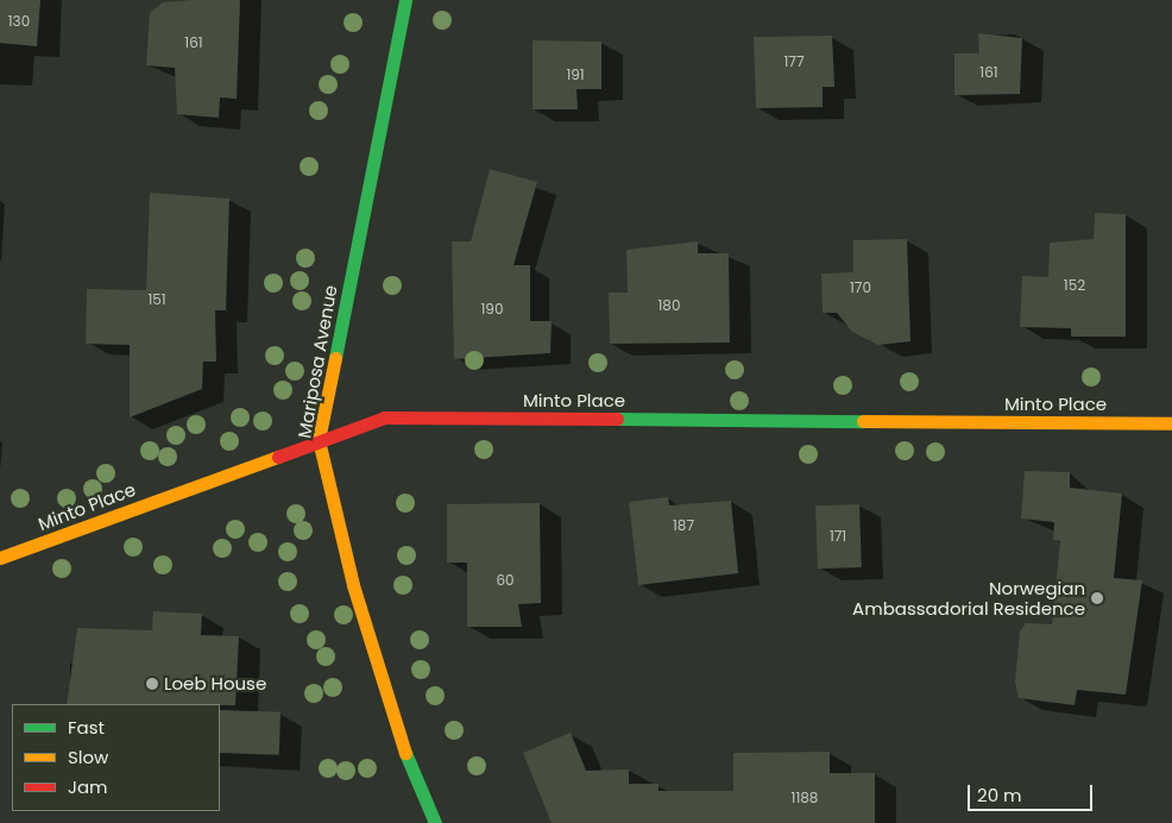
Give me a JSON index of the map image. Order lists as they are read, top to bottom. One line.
{"streets":{"street":["Mariposa Avenue","Minto Place"]},"crossings":[["Mariposa Avenue","Minto Place"]],"places":["Norwegian Ambassadorial Residence","Loeb House"],"house_numbers":["130","161","177","161","191","152","170","151","180","190","187","171","60","1188"],"legend":["Fast","Slow","Jam"],"scale_bar":"20 m"}
